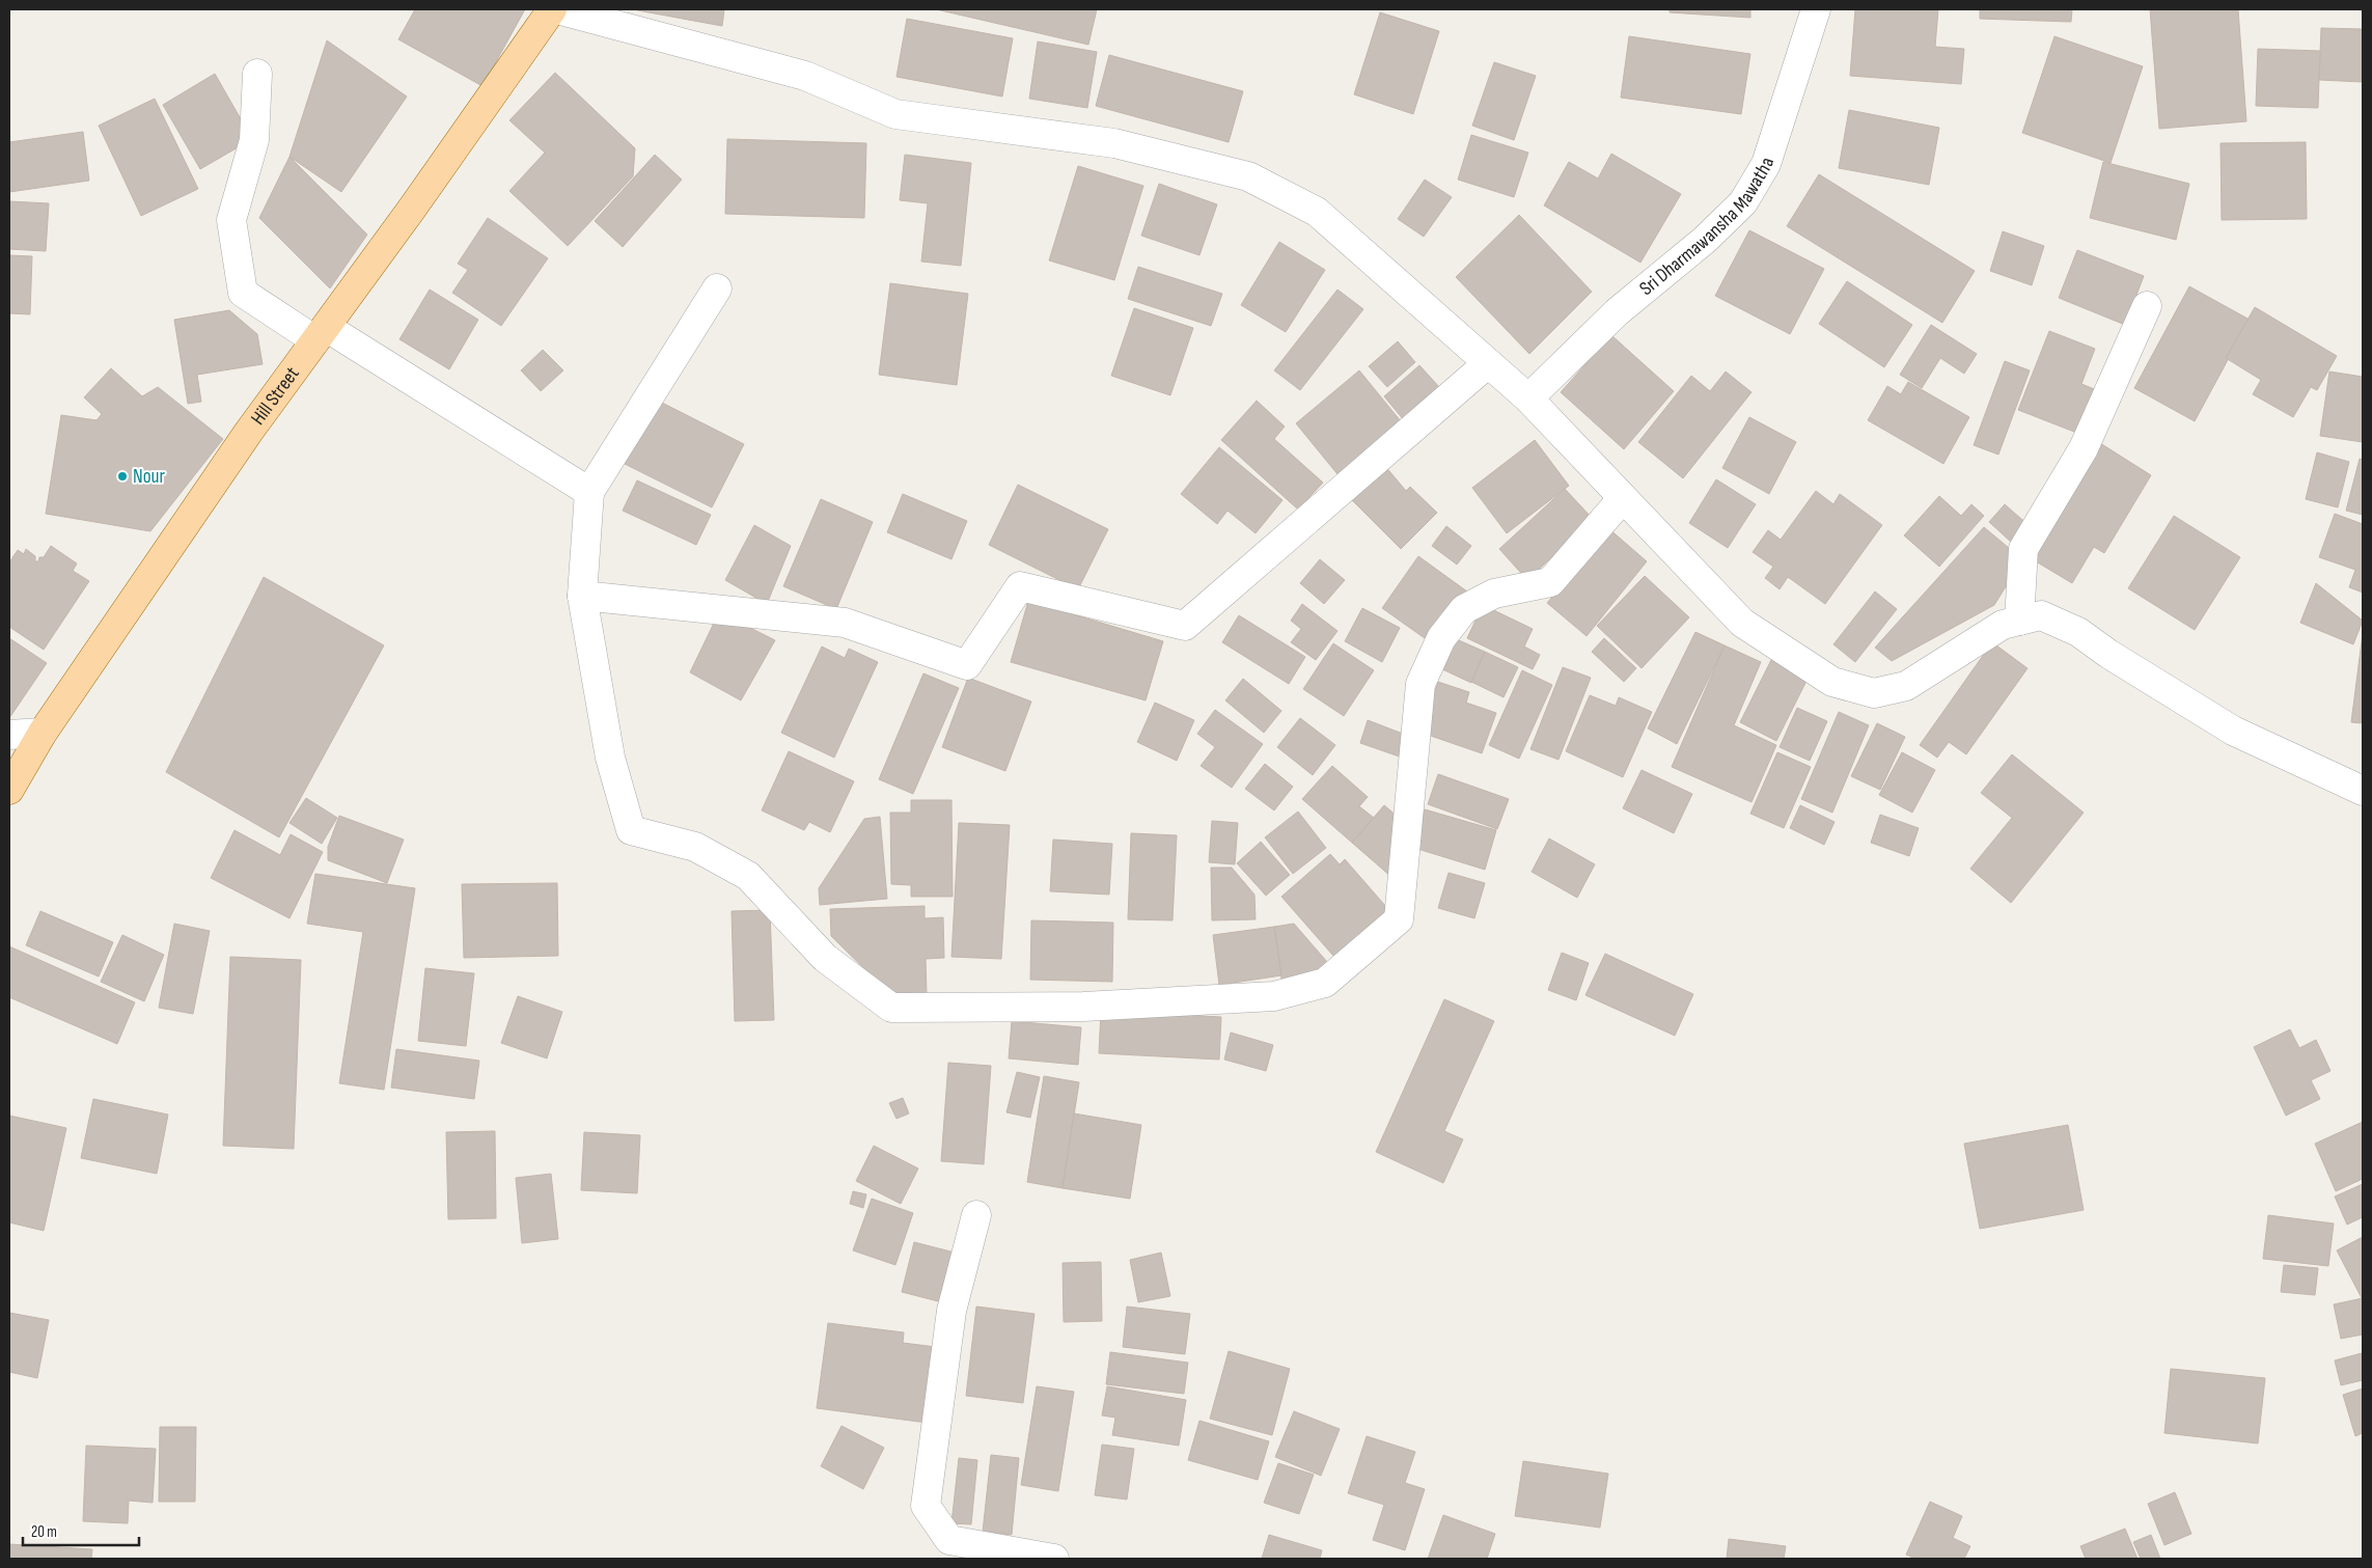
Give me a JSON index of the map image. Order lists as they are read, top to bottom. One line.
{"streets":{"main road":["Hill Street"],"street":["Sri Dharmawansha Mawatha"]},"places":["Nour"],"scale_bar":"20 m"}
